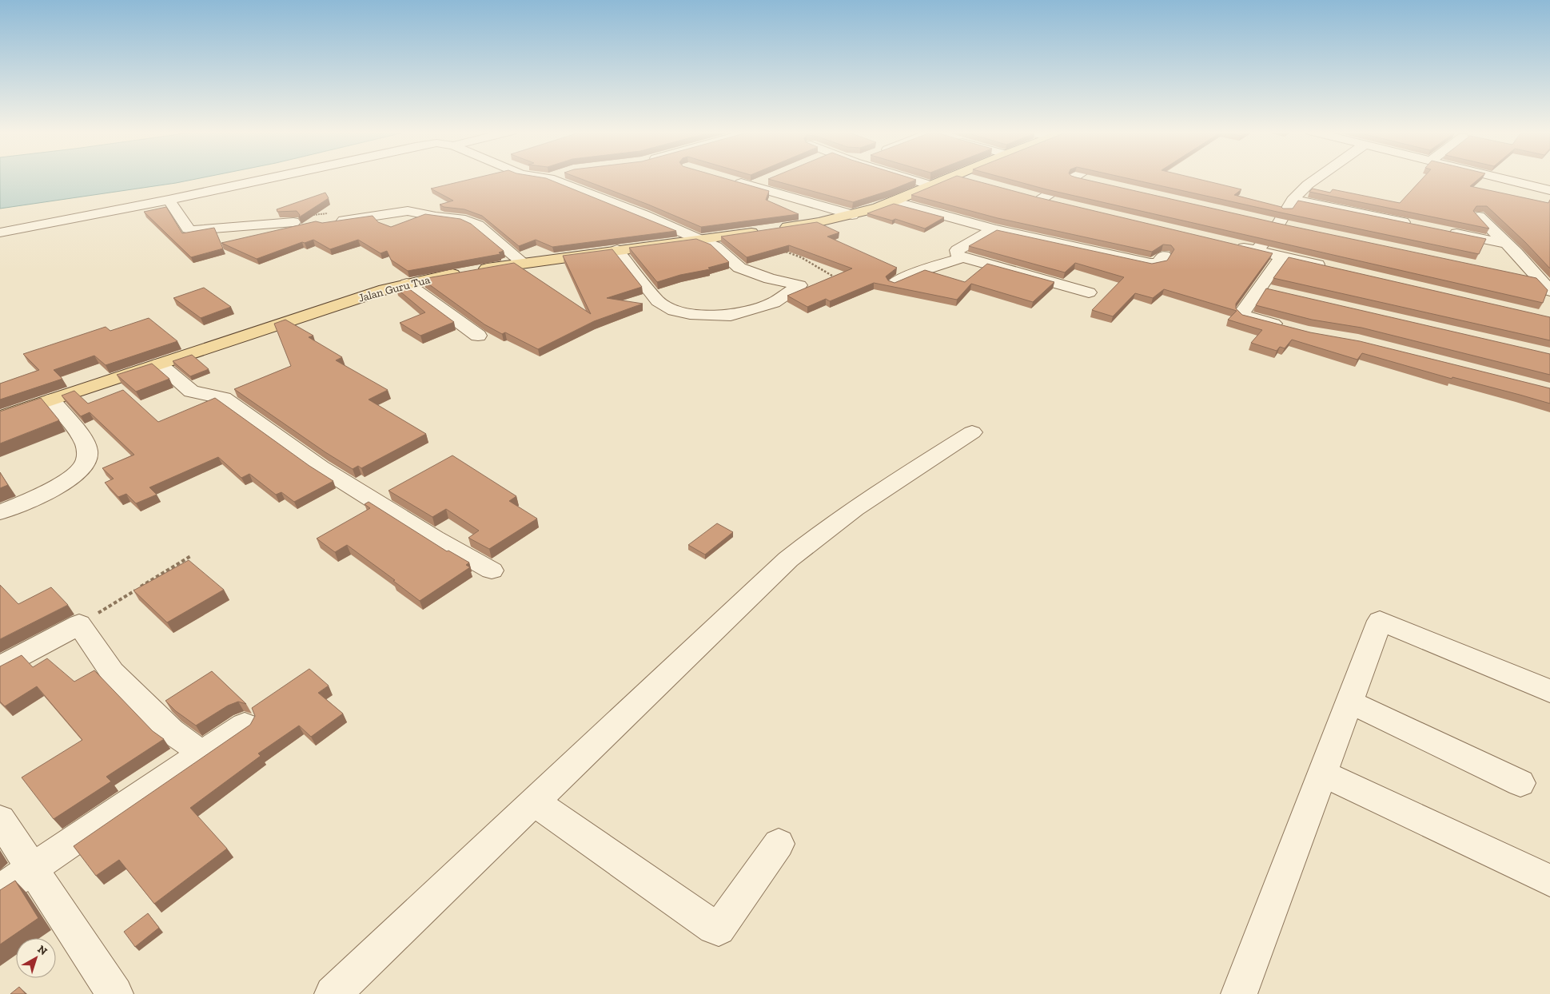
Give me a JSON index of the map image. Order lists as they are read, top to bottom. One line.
{"streets":{"main road":["Jalan Guru Tua"]},"north":"top right"}
